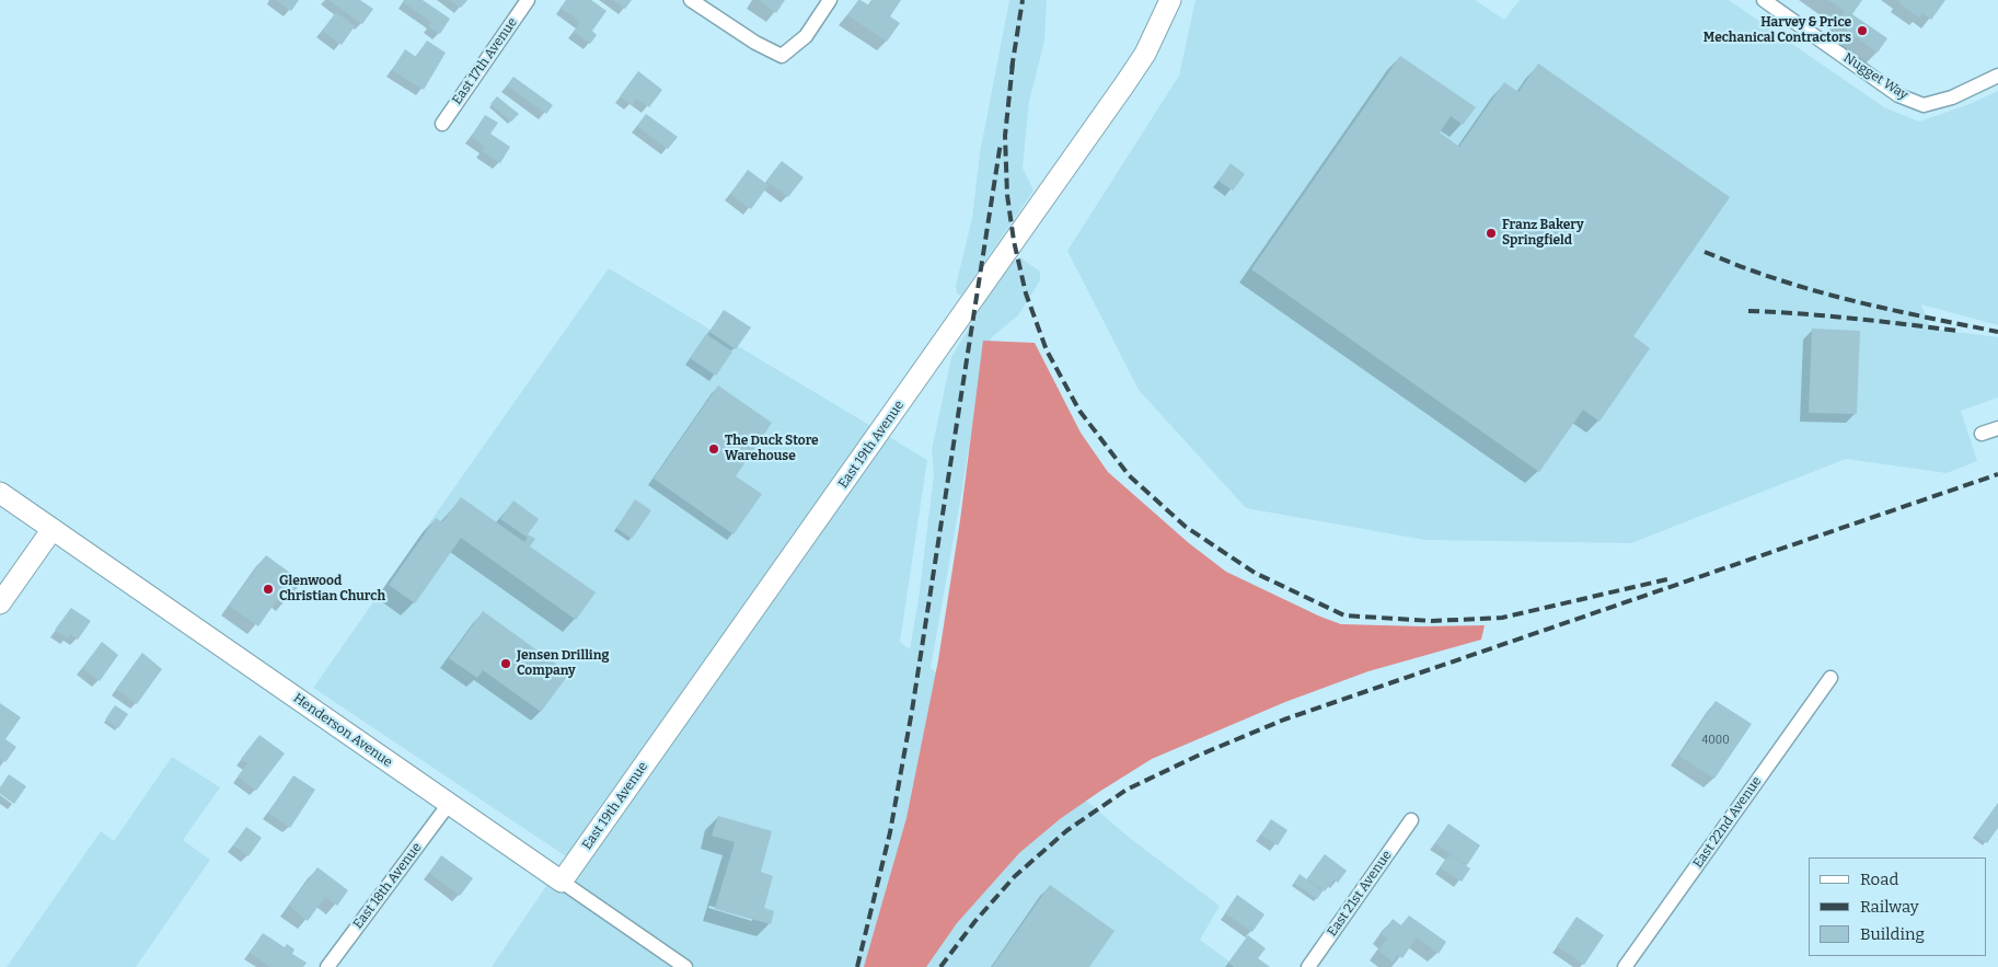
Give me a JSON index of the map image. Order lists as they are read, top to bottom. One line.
{"streets":{"street":["East 17th Avenue","Nugget Way","East 19th Avenue","Henderson Avenue","East 22nd Avenue","East 18th Avenue","East 21st Avenue"]},"crossings":[["East 19th Avenue","Henderson Avenue"],["Henderson Avenue","East 18th Avenue"]],"places":["Harvey & Price Mechanical Contractors","Franz Bakery Springfield","The Duck Store Warehouse","Glenwood Christian Church","Jensen Drilling Company"],"house_numbers":["4000"],"legend":["Road","Railway","Building"]}
